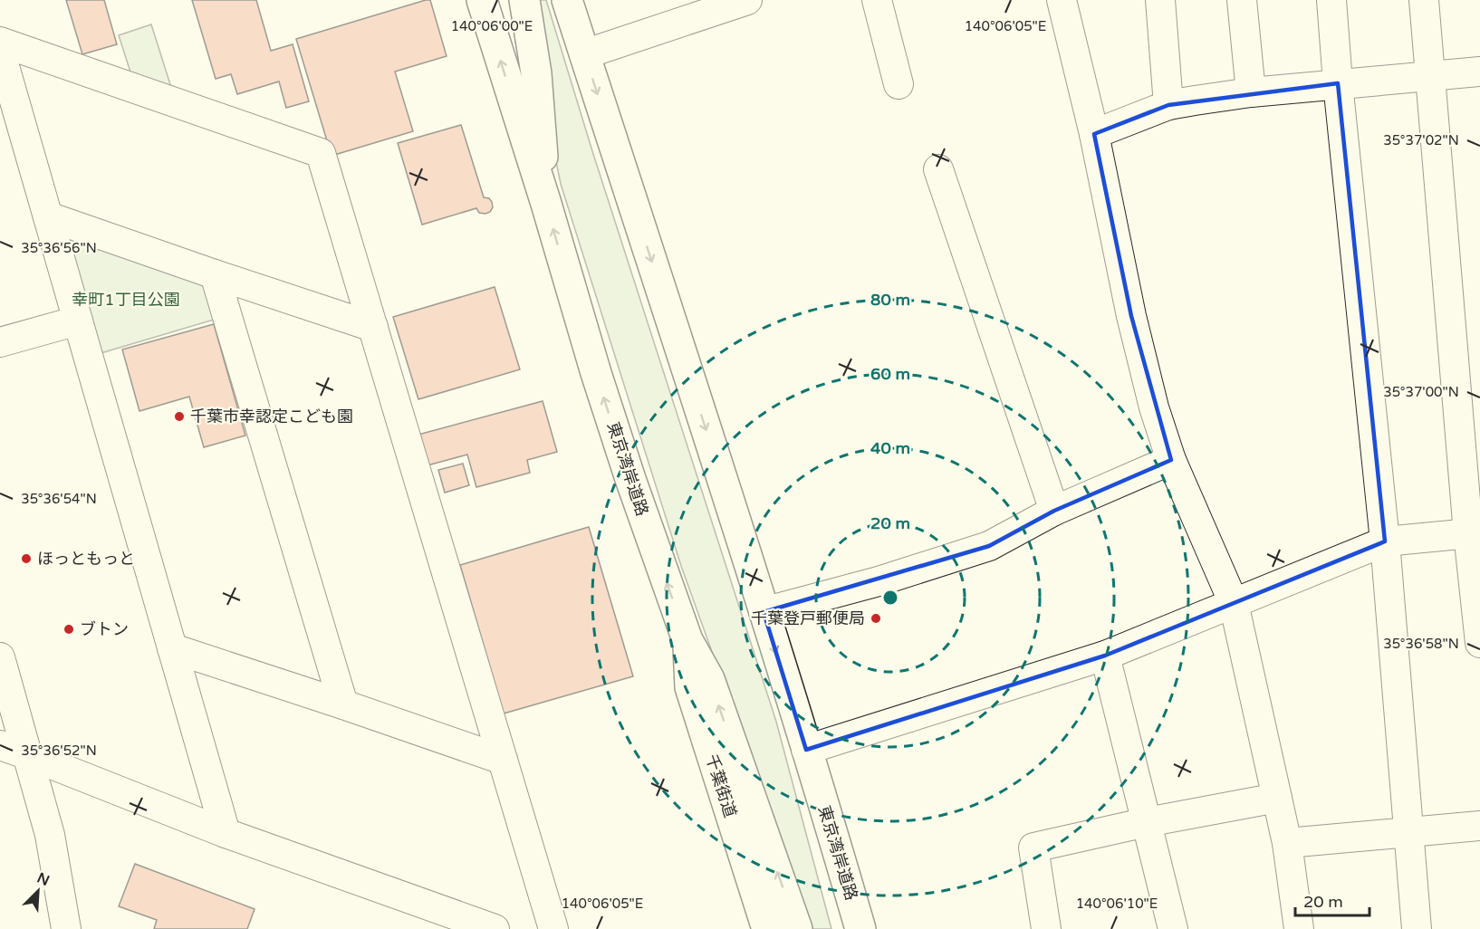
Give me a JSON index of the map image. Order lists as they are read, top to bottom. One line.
{"streets":{"highway":["東京湾岸道路","千葉街道"]},"crossings":[["東京湾岸道路","千葉街道"]],"parks":["幸町1丁目公園"],"places":["千葉市幸認定こども園","ほっともっと","千葉登戸郵便局","ブトン"],"scale_bar":"20 m","north":"top right","coordinates":["140°06'00\"E","140°06'05\"E","35°37'02\"N","35°36'56\"N","35°37'00\"N","35°36'54\"N","35°36'58\"N","35°36'52\"N","140°06'10\"E"],"rings":["80 m","60 m","40 m","20 m"]}
